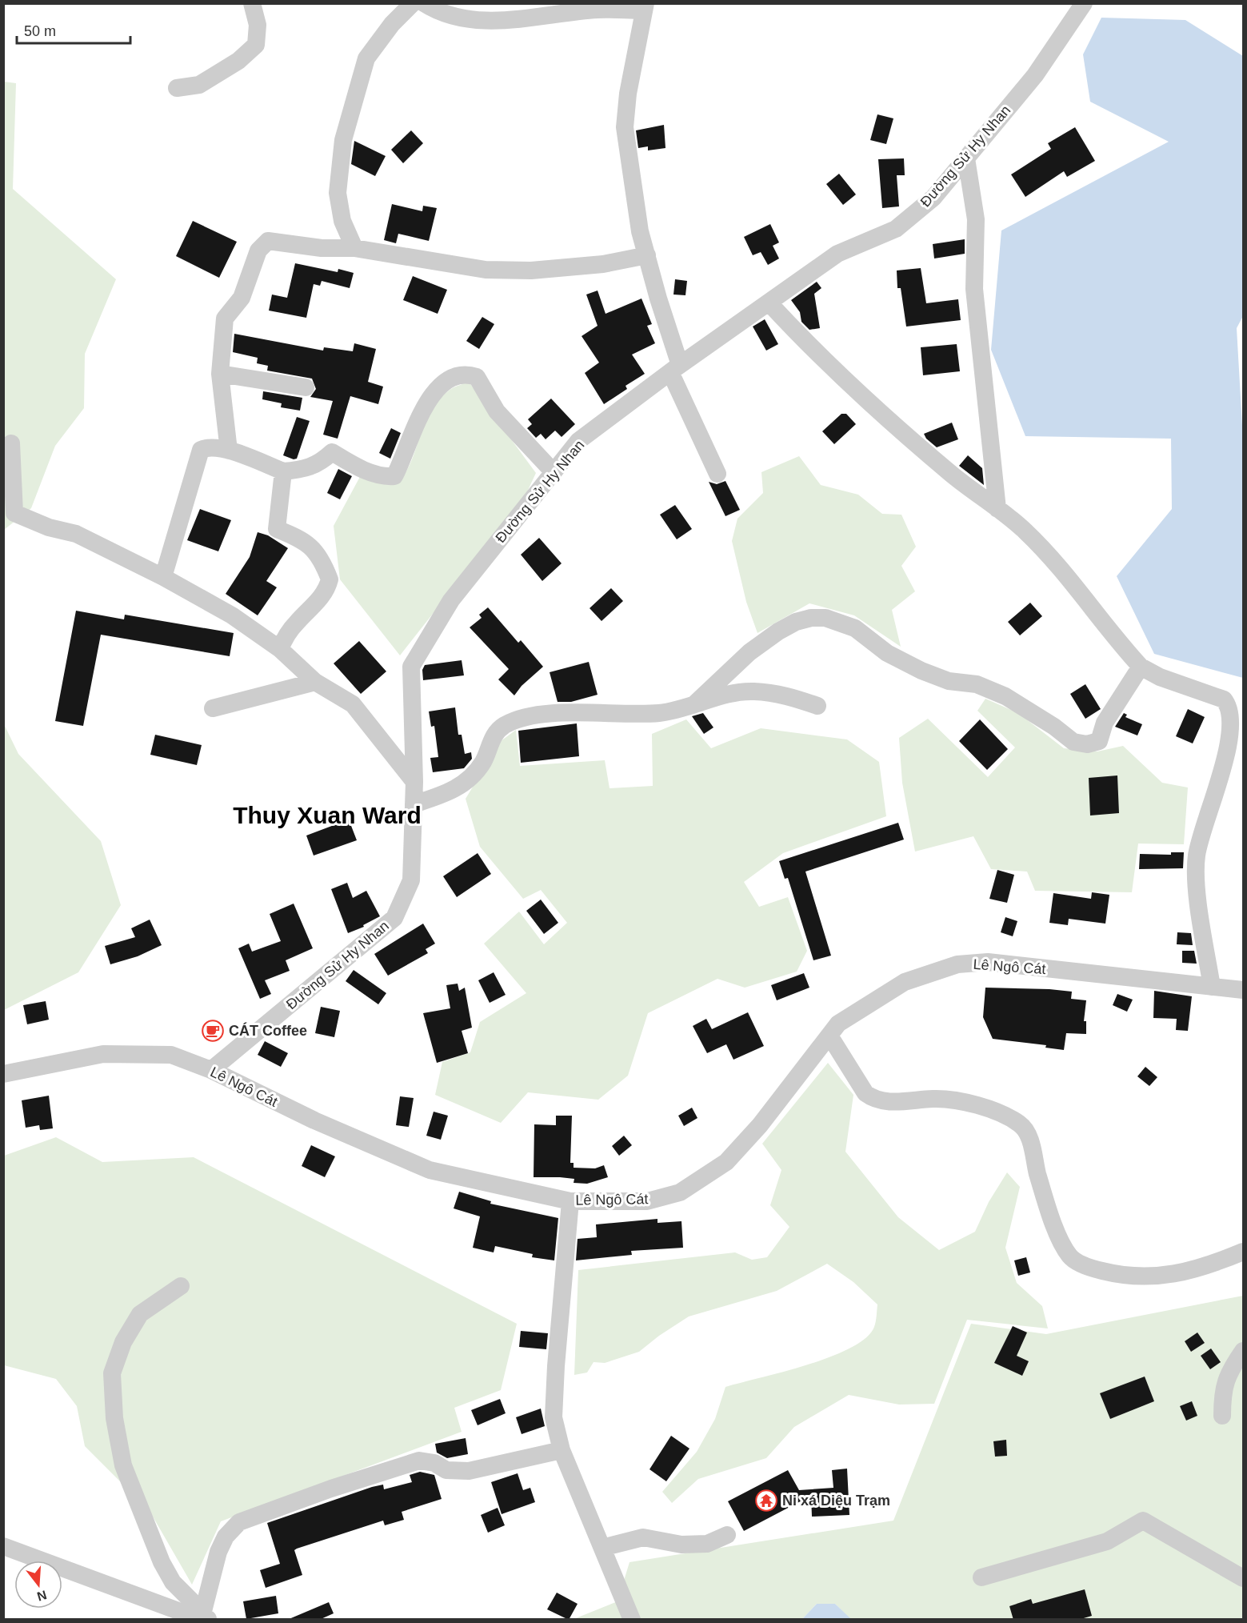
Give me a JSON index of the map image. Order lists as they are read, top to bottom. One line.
{"streets":{"street":["Đường Sử Hy Nhan","Lê Ngô Cát"]},"crossings":[["Đường Sử Hy Nhan","Lê Ngô Cát"]],"districts":["Thuy Xuan Ward"],"places":{"cafe":["CÁT Coffee"],"temple":["Ni xá Diệu Trạm"]},"scale_bar":"50 m","north":"bottom"}
